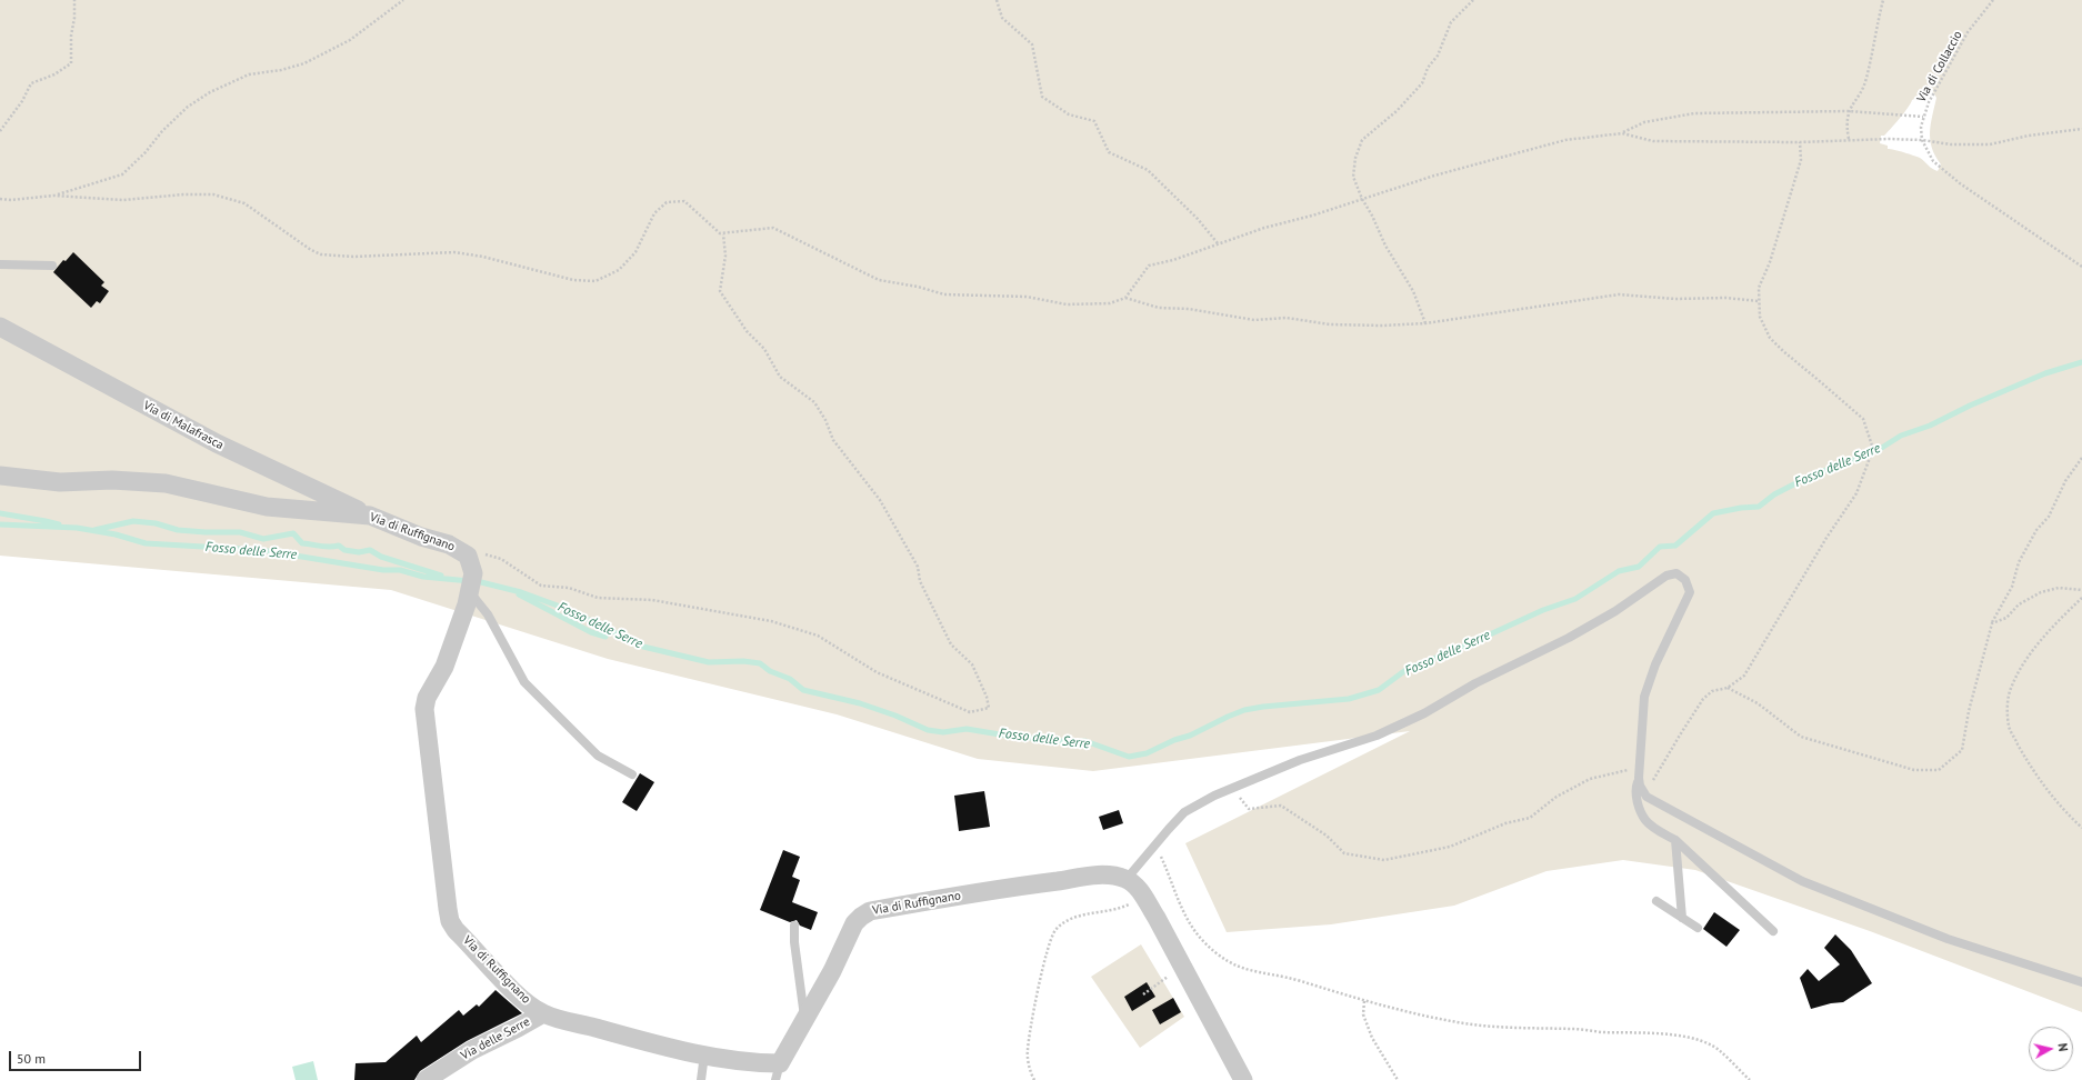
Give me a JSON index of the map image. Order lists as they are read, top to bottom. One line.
{"streets":{"street":["Via di Malafrasca","Via di Ruffignano","Via delle Serre"],"path":["Via di Collaccio"]},"crossings":[["Via di Malafrasca","Via di Ruffignano"],["Via di Ruffignano","Via delle Serre"]],"water":["Fosso delle Serre"],"scale_bar":"50 m","north":"right"}
